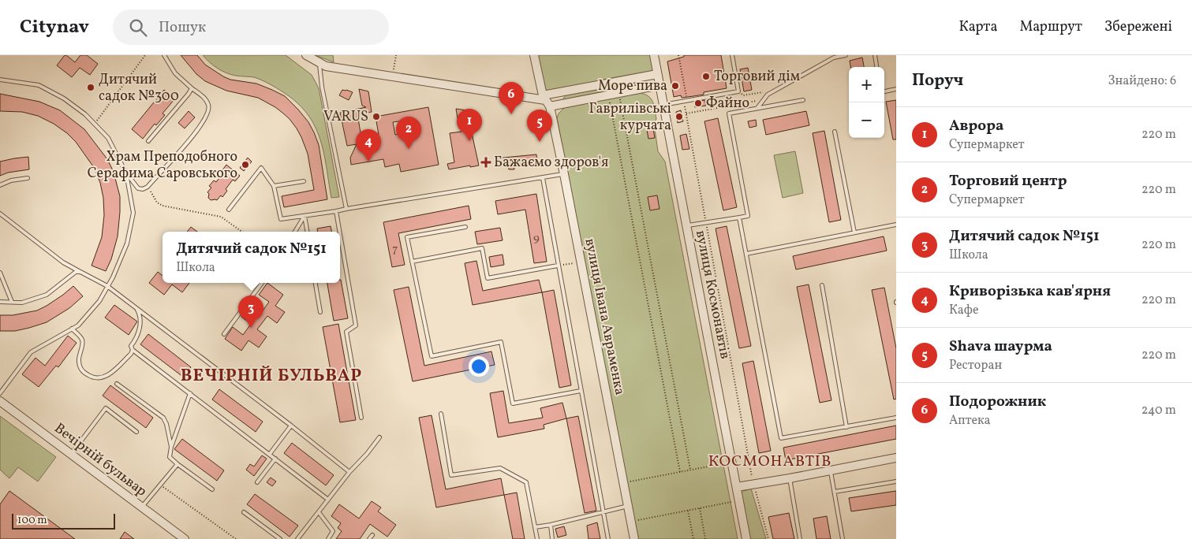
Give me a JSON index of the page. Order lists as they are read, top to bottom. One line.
{"streets":{"street":["вулиця Космонавтів","вулиця Івана Авраменка","Вечірній бульвар"]},"districts":["ВЕЧІРНІЙ БУЛЬВАР","КОСМОНАВТІВ"],"places":{"other":["Торговий дім","Море пива","Дитячий садок №300","Файно","VARUS","Гаврилівські курчата","Храм Преподобного Серафима Саровського"],"health":["Бажаємо здоров'я"]},"house_numbers":["9","7"],"scale_bar":"100 m","page":{"header":"Citynav","search":"Пошук","nav":["Карта","Маршрут","Збережені"],"heading":["Поруч","Знайдено: 6"],"map_buttons":["+","−"],"pins":["6","1","5","2","4","3"],"list":[{"mark":"1","name":"Аврора","note":"Супермаркет","value":"220 m"},{"mark":"2","name":"Торговий центр","note":"Супермаркет","value":"220 m"},{"mark":"3","name":"Дитячий садок №151","note":"Школа","value":"220 m"},{"mark":"4","name":"Криворізька кав'ярня","note":"Кафе","value":"220 m"},{"mark":"5","name":"Shava шаурма","note":"Ресторан","value":"220 m"},{"mark":"6","name":"Подорожник","note":"Аптека","value":"240 m"}],"popup":["Дитячий садок №151","Школа"],"scale":"100 m"}}
